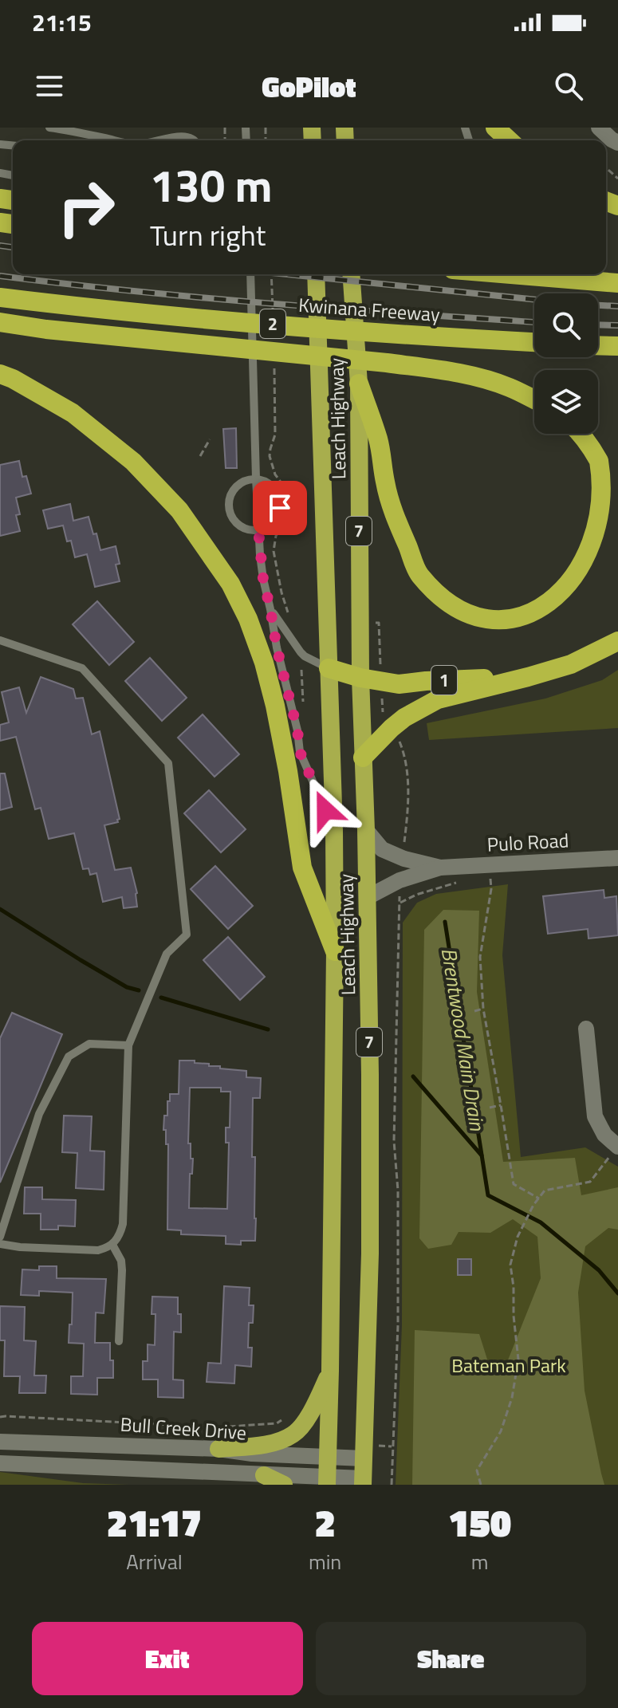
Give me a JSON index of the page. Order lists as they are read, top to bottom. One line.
{"streets":{"highway":["Kwinana Freeway","2","Leach Highway","7","1"],"main road":["Pulo Road","Bull Creek Drive"]},"crossings":[["Leach Highway","1"],["Leach Highway","Pulo Road"],["Leach Highway","Bull Creek Drive"]],"water":["Brentwood Main Drain"],"parks":["Bateman Park"],"page":{"status":"21:15","header":"GoPilot","turn":["130 m","Turn right"],"eta":["21:17","Arrival","2","min","150","m"],"buttons":["Exit","Share"]}}
